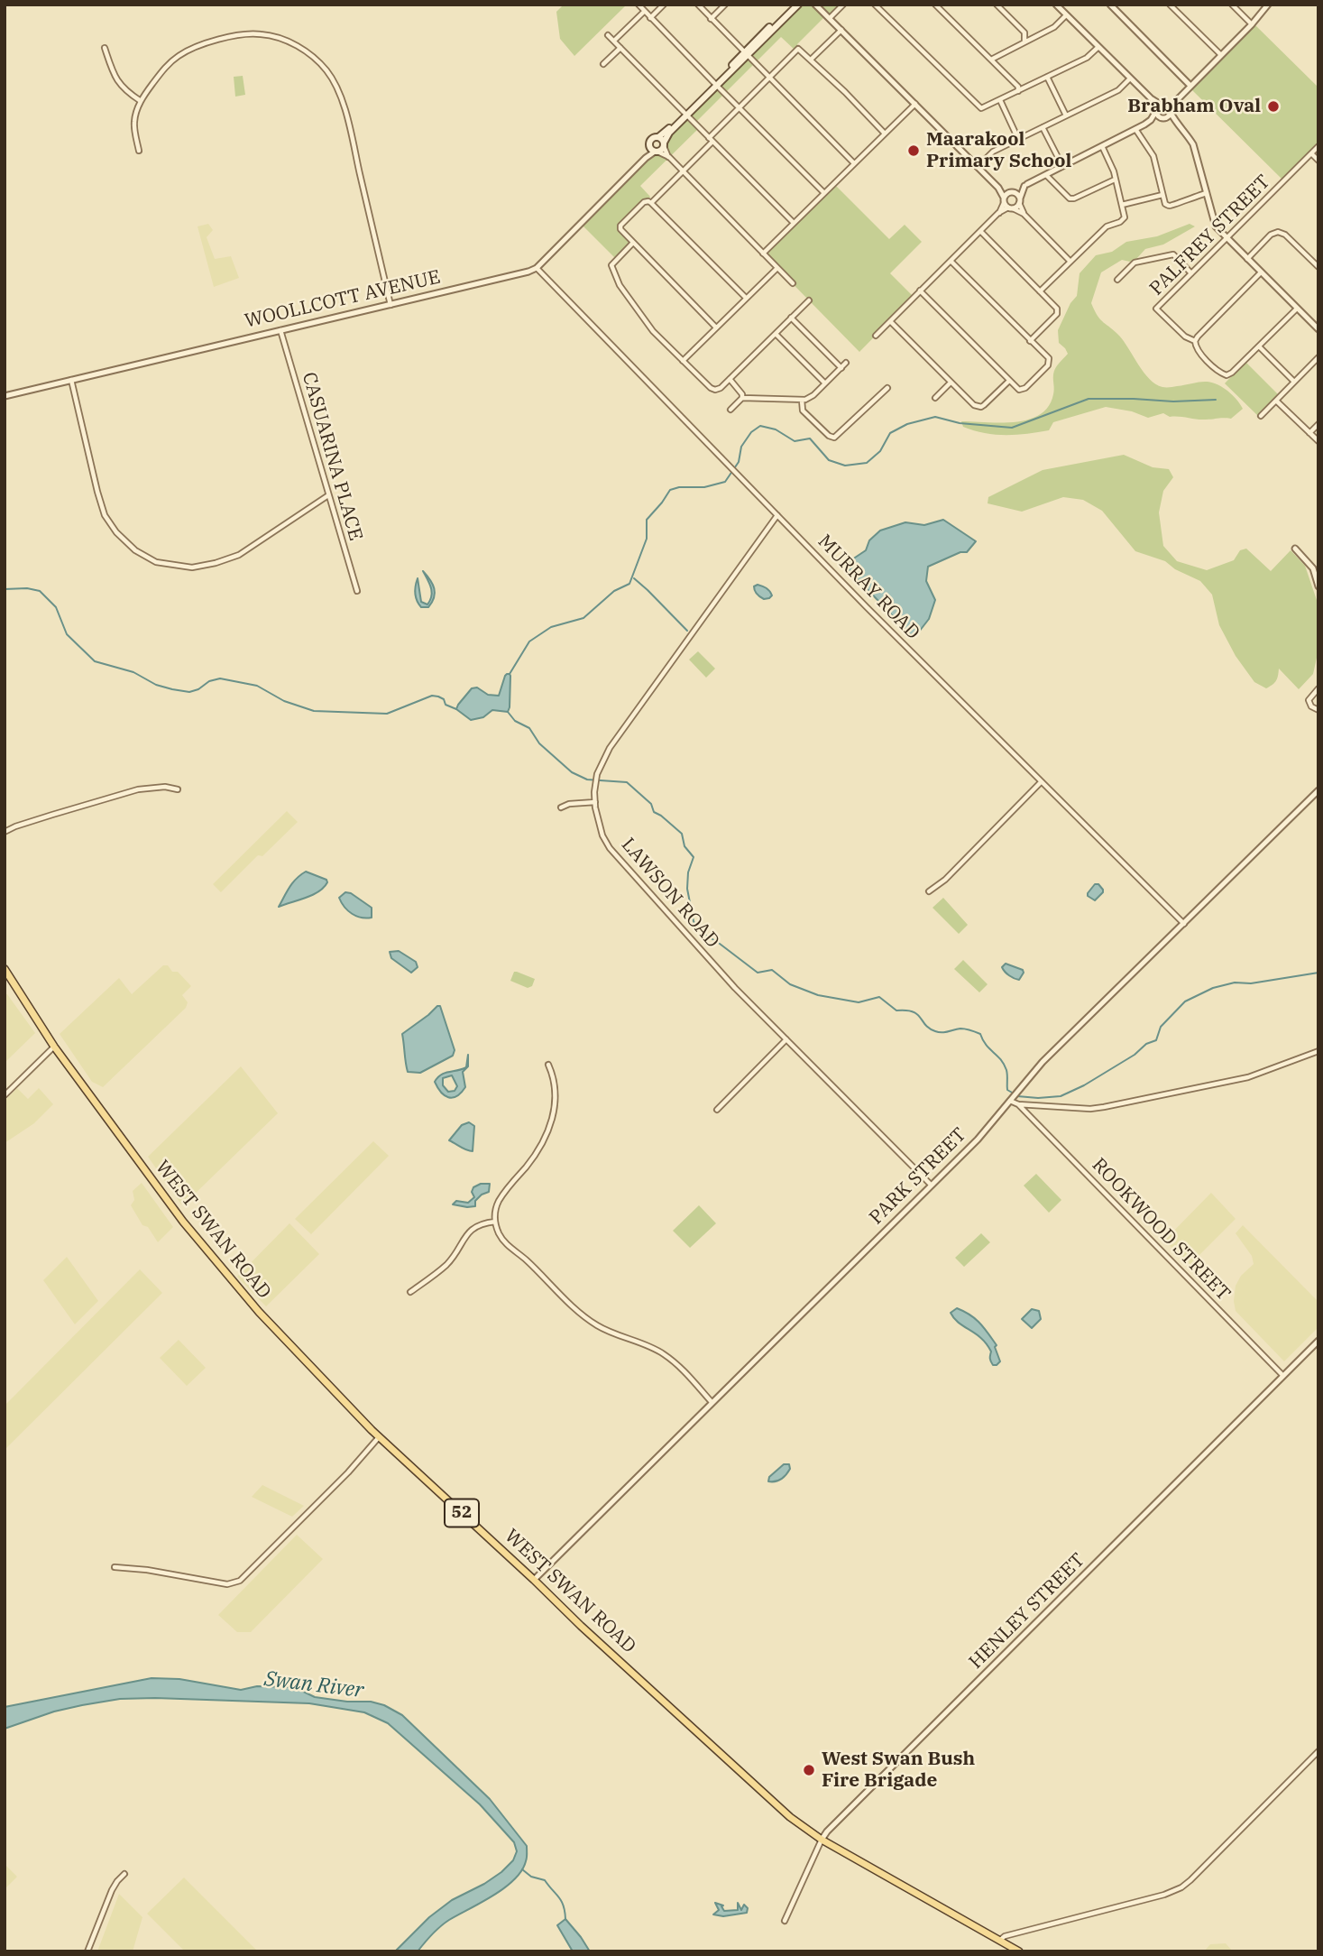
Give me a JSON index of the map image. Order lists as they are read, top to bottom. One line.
{"streets":{"main road":["WEST SWAN ROAD","52"],"street":["PALFREY STREET","WOOLLCOTT AVENUE","CASUARINA PLACE","MURRAY ROAD","LAWSON ROAD","PARK STREET","ROOKWOOD STREET","HENLEY STREET"]},"crossings":[["WOOLLCOTT AVENUE","CASUARINA PLACE"],["WOOLLCOTT AVENUE","MURRAY ROAD"],["MURRAY ROAD","LAWSON ROAD"],["MURRAY ROAD","PARK STREET"],["LAWSON ROAD","PARK STREET"],["PARK STREET","WEST SWAN ROAD"],["WEST SWAN ROAD","HENLEY STREET"],["ROOKWOOD STREET","HENLEY STREET"]],"water":["Swan River"],"places":["Brabham Oval","Maarakool Primary School","West Swan Bush Fire Brigade"]}
